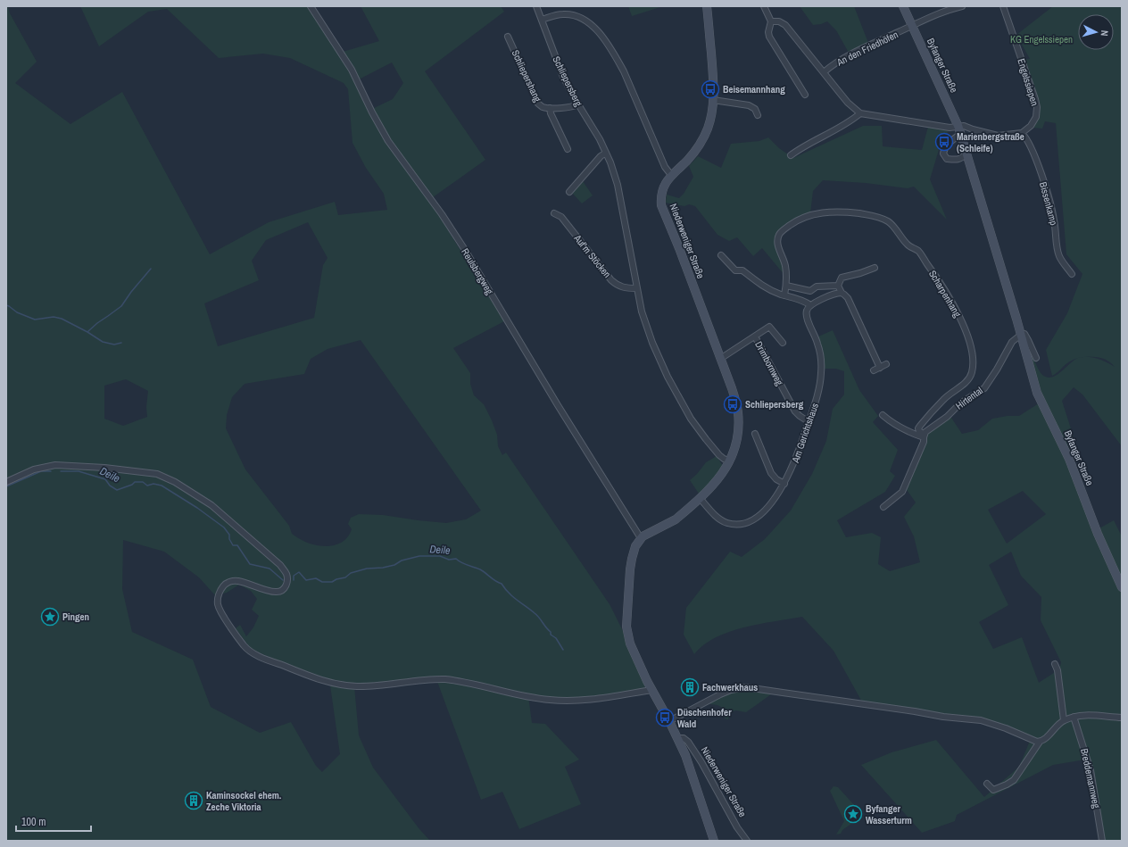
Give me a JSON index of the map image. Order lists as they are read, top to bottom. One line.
{"streets":{"street":["An den Friedhöfen","Byfanger Straße","Schliepershang","Schliepersberg","Engelssiepen","Bissenkamp","Niederweniger Straße","Auf'm Stöcken","Reulsbergweg","Scharpenhang","Drimbornweg","Hirtental","Am Gerichtshaus","Breddemannweg"]},"crossings":[["An den Friedhöfen","Byfanger Straße"],["Byfanger Straße","Hirtental"],["Schliepershang","Schliepersberg"],["Schliepersberg","Niederweniger Straße"],["Schliepersberg","Auf'm Stöcken"],["Engelssiepen","Bissenkamp"],["Niederweniger Straße","Reulsbergweg"],["Niederweniger Straße","Am Gerichtshaus"],["Scharpenhang","Hirtental"],["Drimbornweg","Am Gerichtshaus"]],"water":["Deile"],"parks":["KG Engelssiepen"],"places":{"bus stop":["Beisemannhang","Marienbergstraße (Schleife)","Schliepersberg","Düschenhofer Wald"],"place":["Pingen","Byfanger Wasserturm"],"building":["Fachwerkhaus","Kaminsockel ehem. Zeche Viktoria"]},"scale_bar":"100 m","north":"right"}
